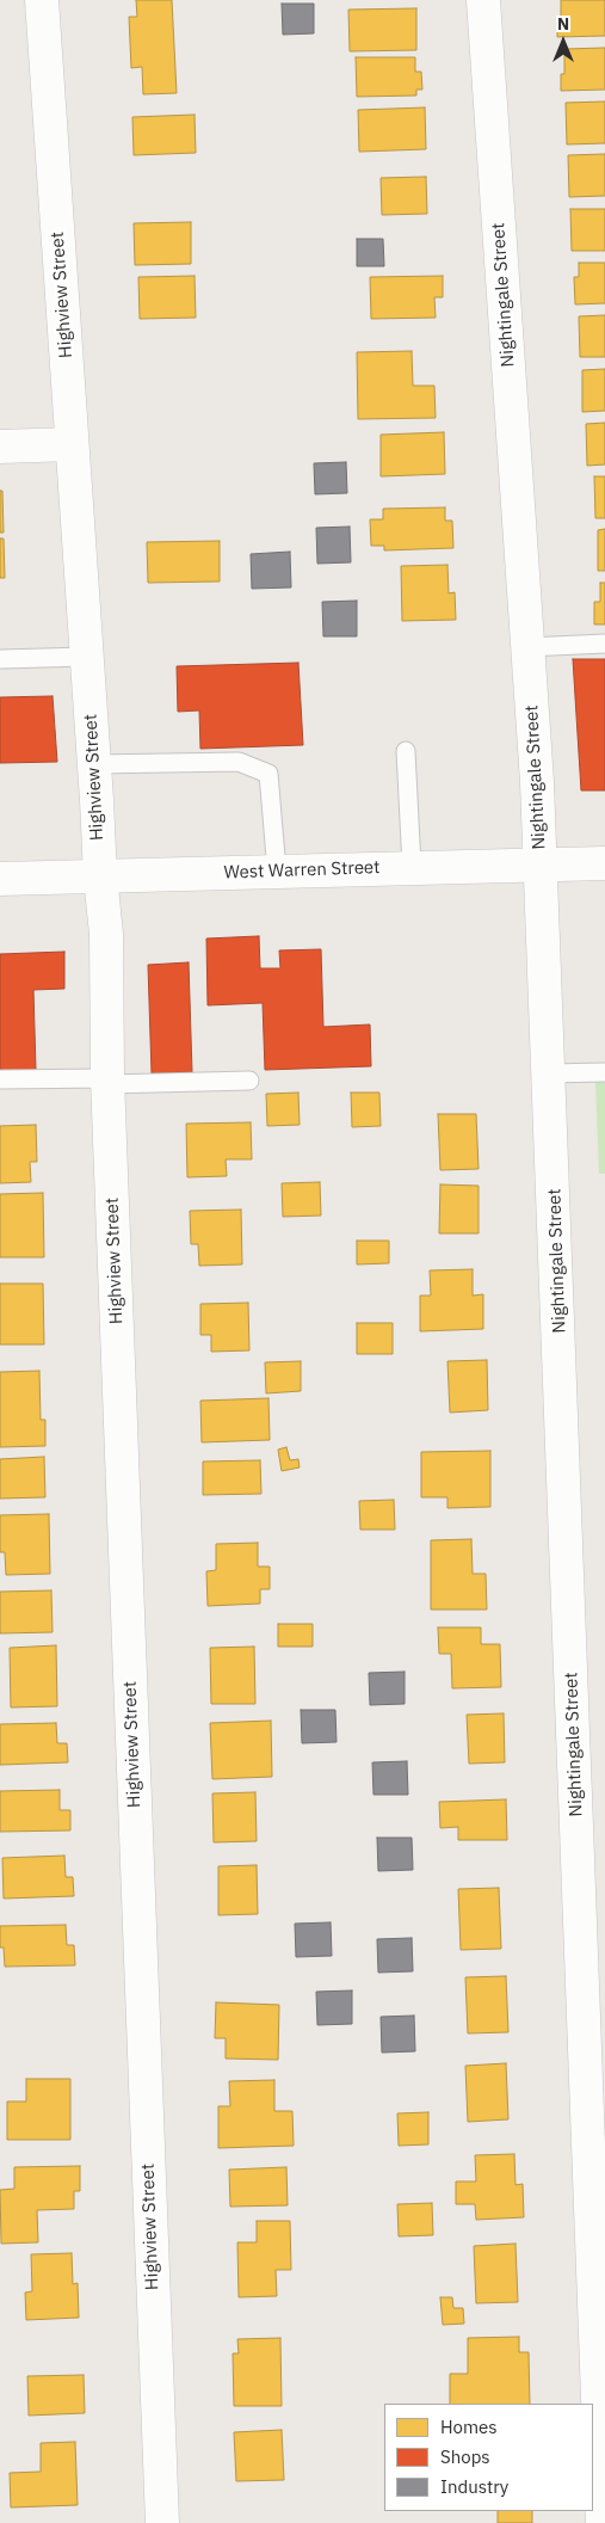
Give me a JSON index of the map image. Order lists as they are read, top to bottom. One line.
{"streets":{"street":["Highview Street","Nightingale Street","West Warren Street"]},"crossings":[["Highview Street","West Warren Street"],["Nightingale Street","West Warren Street"]],"legend":["Homes","Shops","Industry"],"north":"top"}
